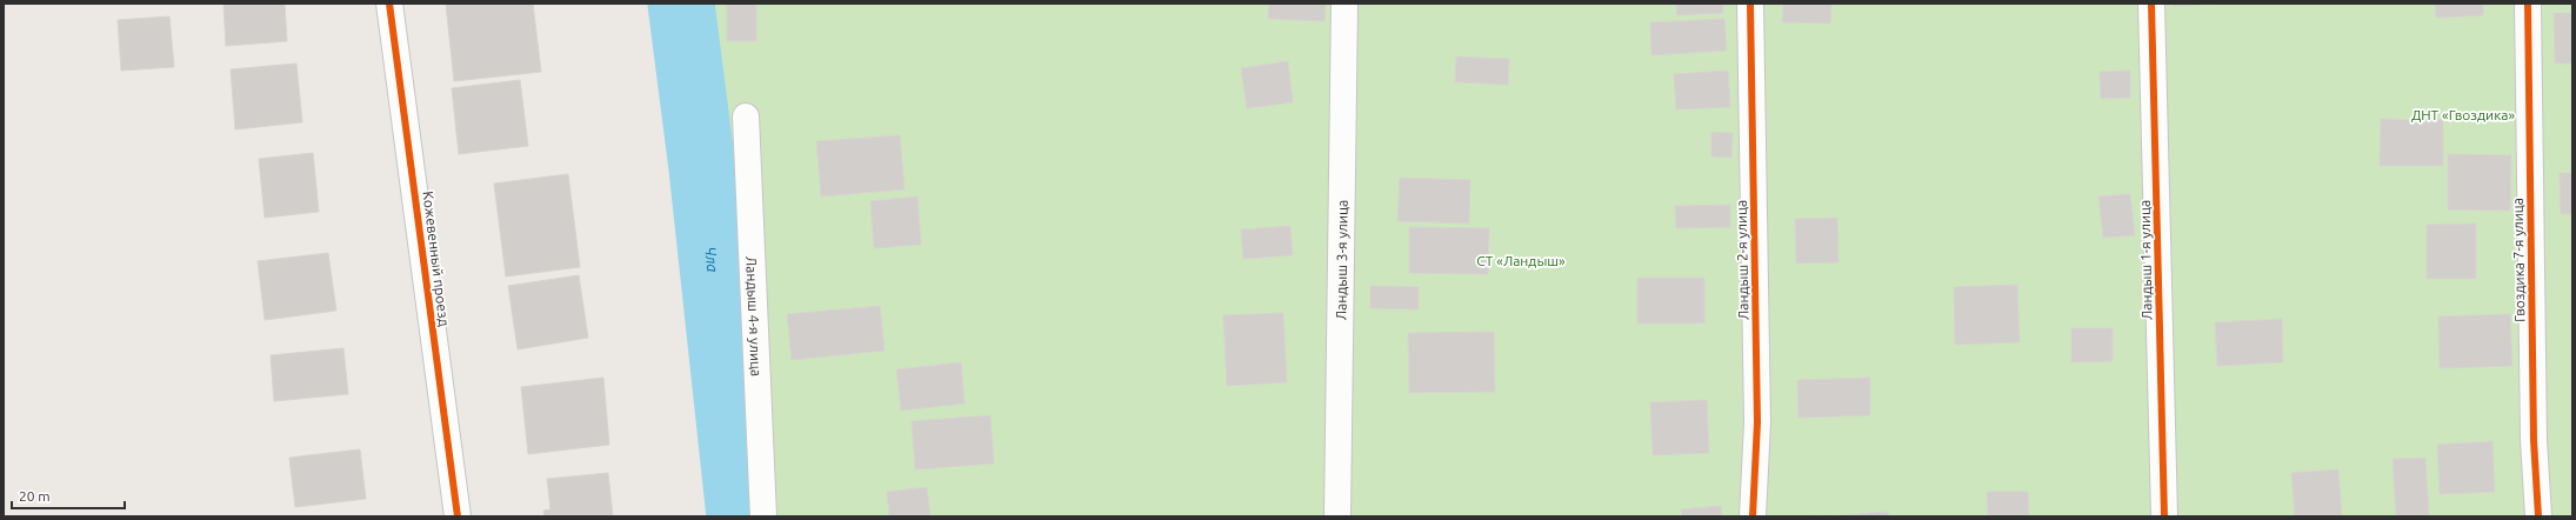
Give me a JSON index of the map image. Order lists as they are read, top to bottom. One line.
{"streets":{"street":["Кожевенный проезд","Ландыш 3-я улица","Ландыш 2-я улица","Ландыш 1-я улица","Гвоздика 7-я улица","Ландыш 4-я улица"]},"water":["Чла"],"parks":["ДНТ «Гвоздика»","СТ «Ландыш»"],"scale_bar":"20 m"}
